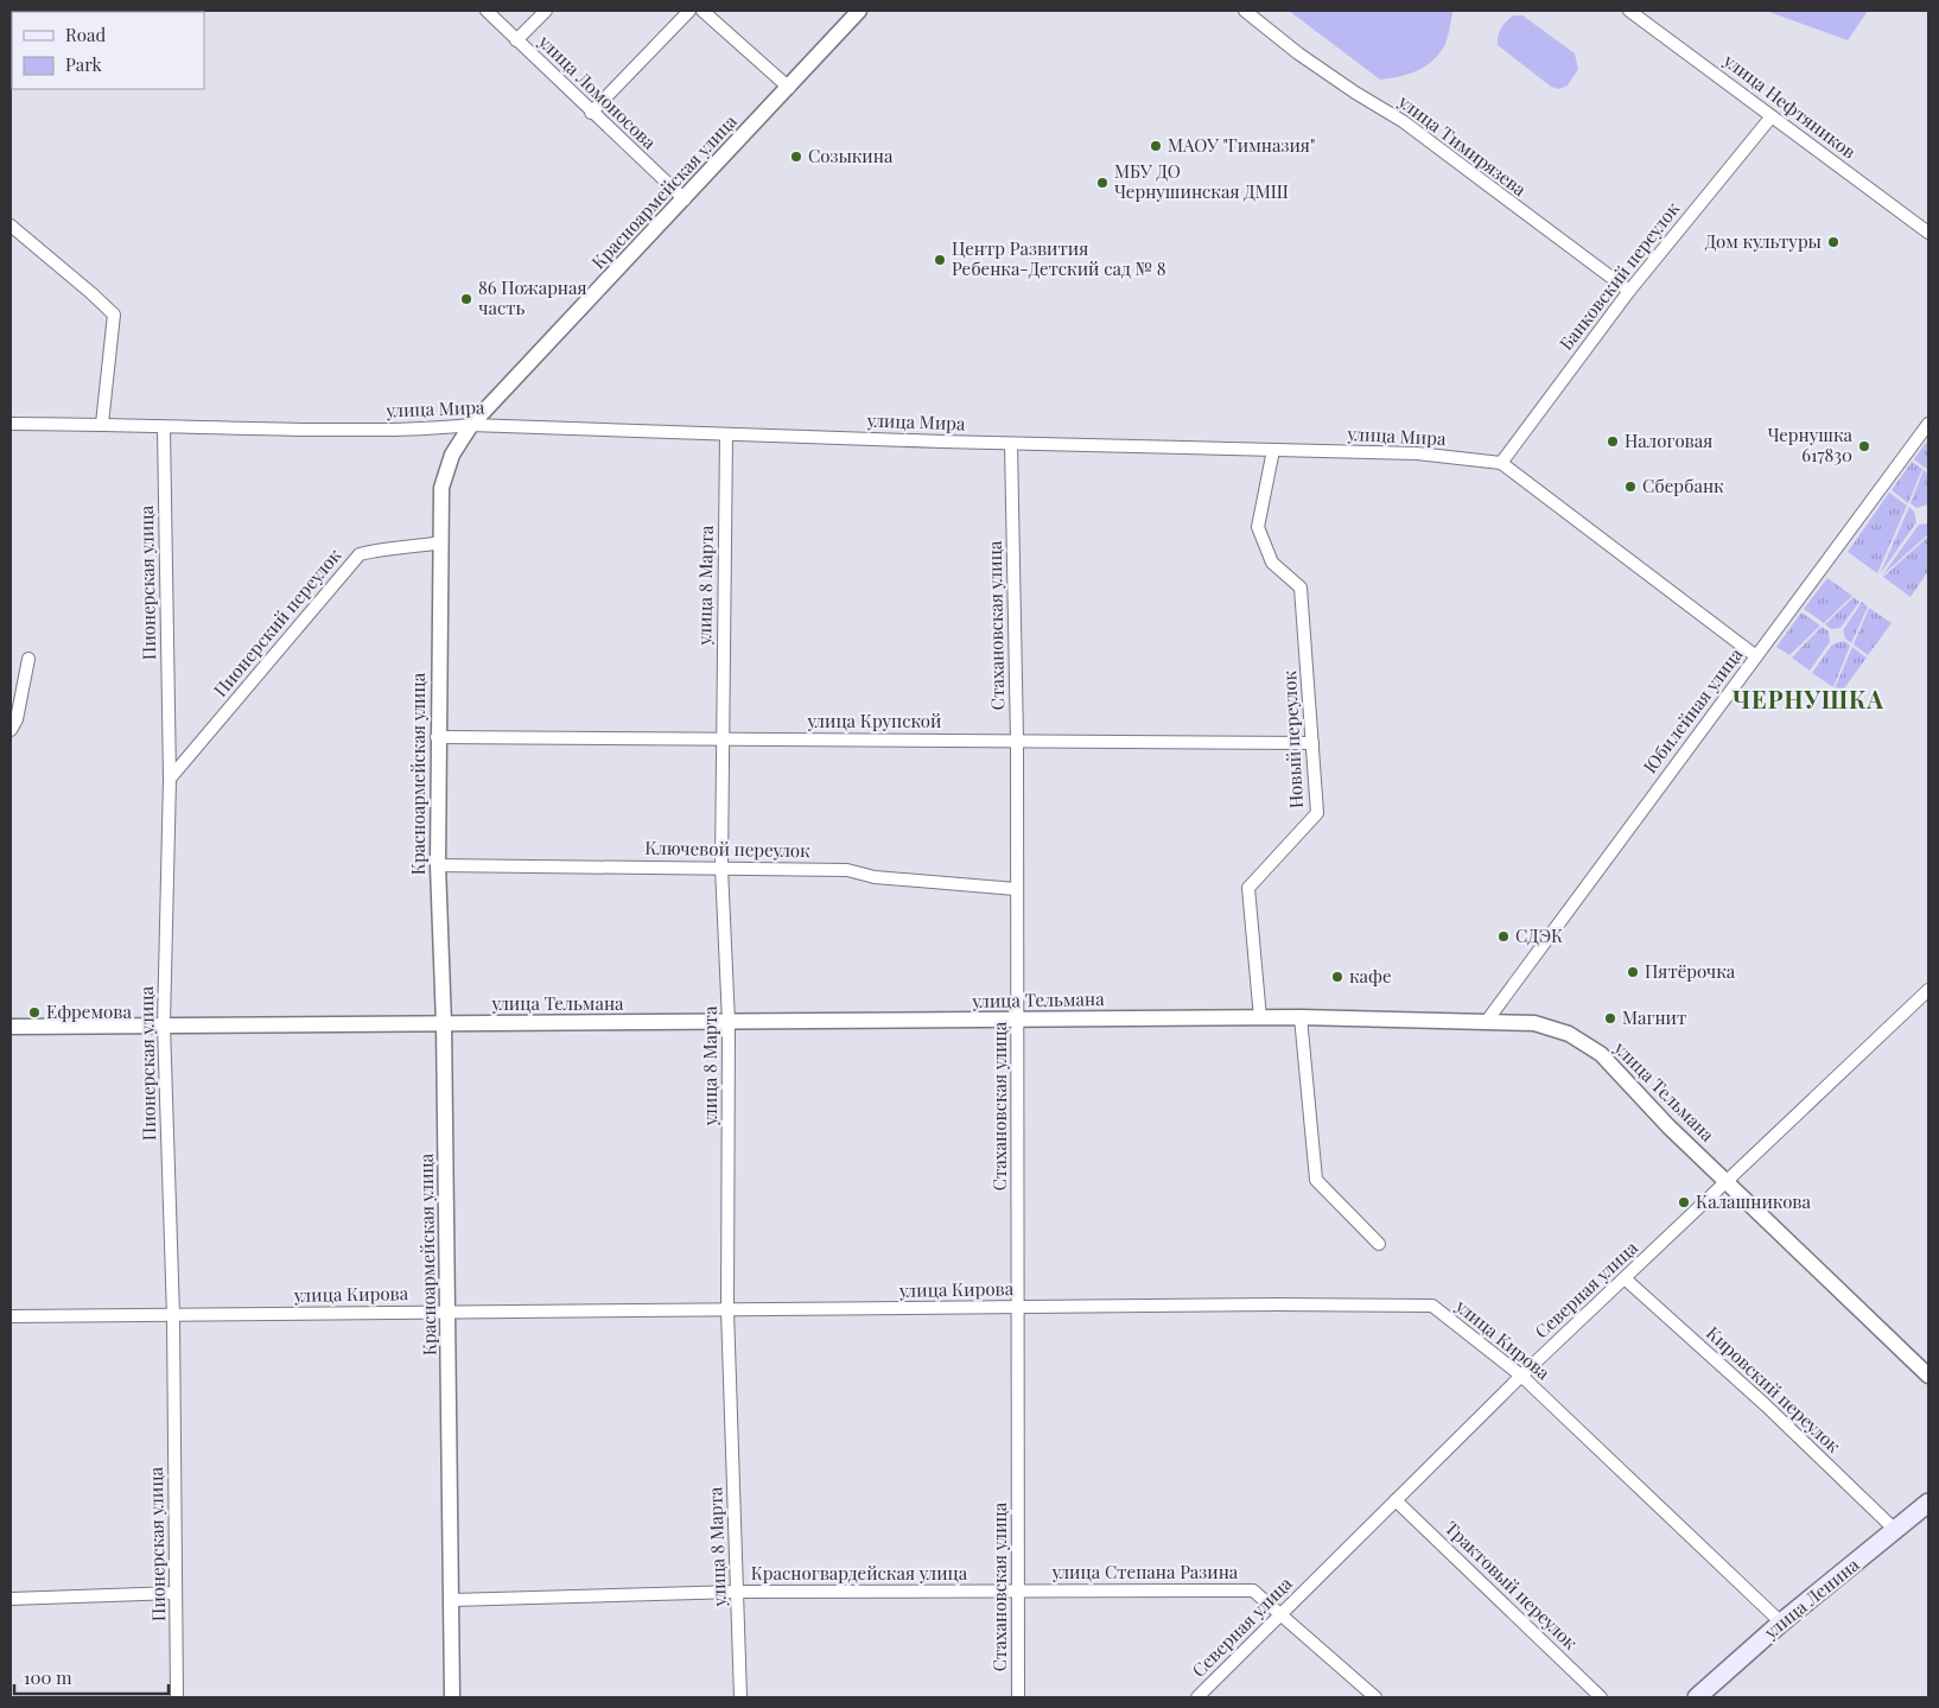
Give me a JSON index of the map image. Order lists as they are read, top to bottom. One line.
{"streets":{"main road":["улица Ленина"],"street":["улица Ломоносова","улица Нефтяников","улица Тимирязева","Красноармейская улица","Банковский переулок","улица Мира","Пионерская улица","улица 8 Марта","Пионерский переулок","Стахановская улица","Юбилейная улица","улица Крупской","Новый переулок","Ключевой переулок","улица Тельмана","улица Кирова","Северная улица","Кировский переулок","улица Степана Разина","Красногвардейская улица","Трактовый переулок"]},"crossings":[["улица Ломоносова","Красноармейская улица"],["улица Нефтяников","Банковский переулок"],["улица Тимирязева","Банковский переулок"],["Красноармейская улица","улица Мира"],["Красноармейская улица","Пионерский переулок"],["Красноармейская улица","улица Крупской"],["Красноармейская улица","Ключевой переулок"],["Красноармейская улица","улица Тельмана"],["Красноармейская улица","улица Кирова"],["Красноармейская улица","Красногвардейская улица"],["Банковский переулок","улица Мира"],["улица Мира","Пионерская улица"],["улица Мира","улица 8 Марта"],["улица Мира","Стахановская улица"],["улица Мира","Новый переулок"],["Пионерская улица","Пионерский переулок"],["Пионерская улица","улица Тельмана"],["Пионерская улица","улица Кирова"],["улица 8 Марта","улица Крупской"],["улица 8 Марта","Ключевой переулок"],["улица 8 Марта","улица Тельмана"],["улица 8 Марта","улица Кирова"],["улица 8 Марта","Красногвардейская улица"],["Стахановская улица","улица Крупской"],["Стахановская улица","Ключевой переулок"],["Стахановская улица","улица Тельмана"],["Стахановская улица","улица Кирова"],["Стахановская улица","улица Степана Разина"],["Стахановская улица","Красногвардейская улица"],["Юбилейная улица","улица Тельмана"],["улица Крупской","Новый переулок"],["Новый переулок","улица Тельмана"],["улица Тельмана","Северная улица"],["улица Кирова","Северная улица"],["улица Кирова","улица Ленина"],["Северная улица","Кировский переулок"],["Северная улица","улица Степана Разина"],["Северная улица","Трактовый переулок"],["Кировский переулок","улица Ленина"],["улица Степана Разина","Красногвардейская улица"]],"districts":["ЧЕРНУШКА"],"places":["МАОУ \"Гимназия\"","Созыкина","МБУ ДО Чернушинская ДМШ","Дом культуры","Центр Развития Ребенка-Детский сад № 8","86 Пожарная часть","Налоговая","Чернушка 617830","Сбербанк","СДЭК","Пятёрочка","кафе","Ефремова","Магнит","Калашникова"],"legend":["Road","Park"],"scale_bar":"100 m"}
